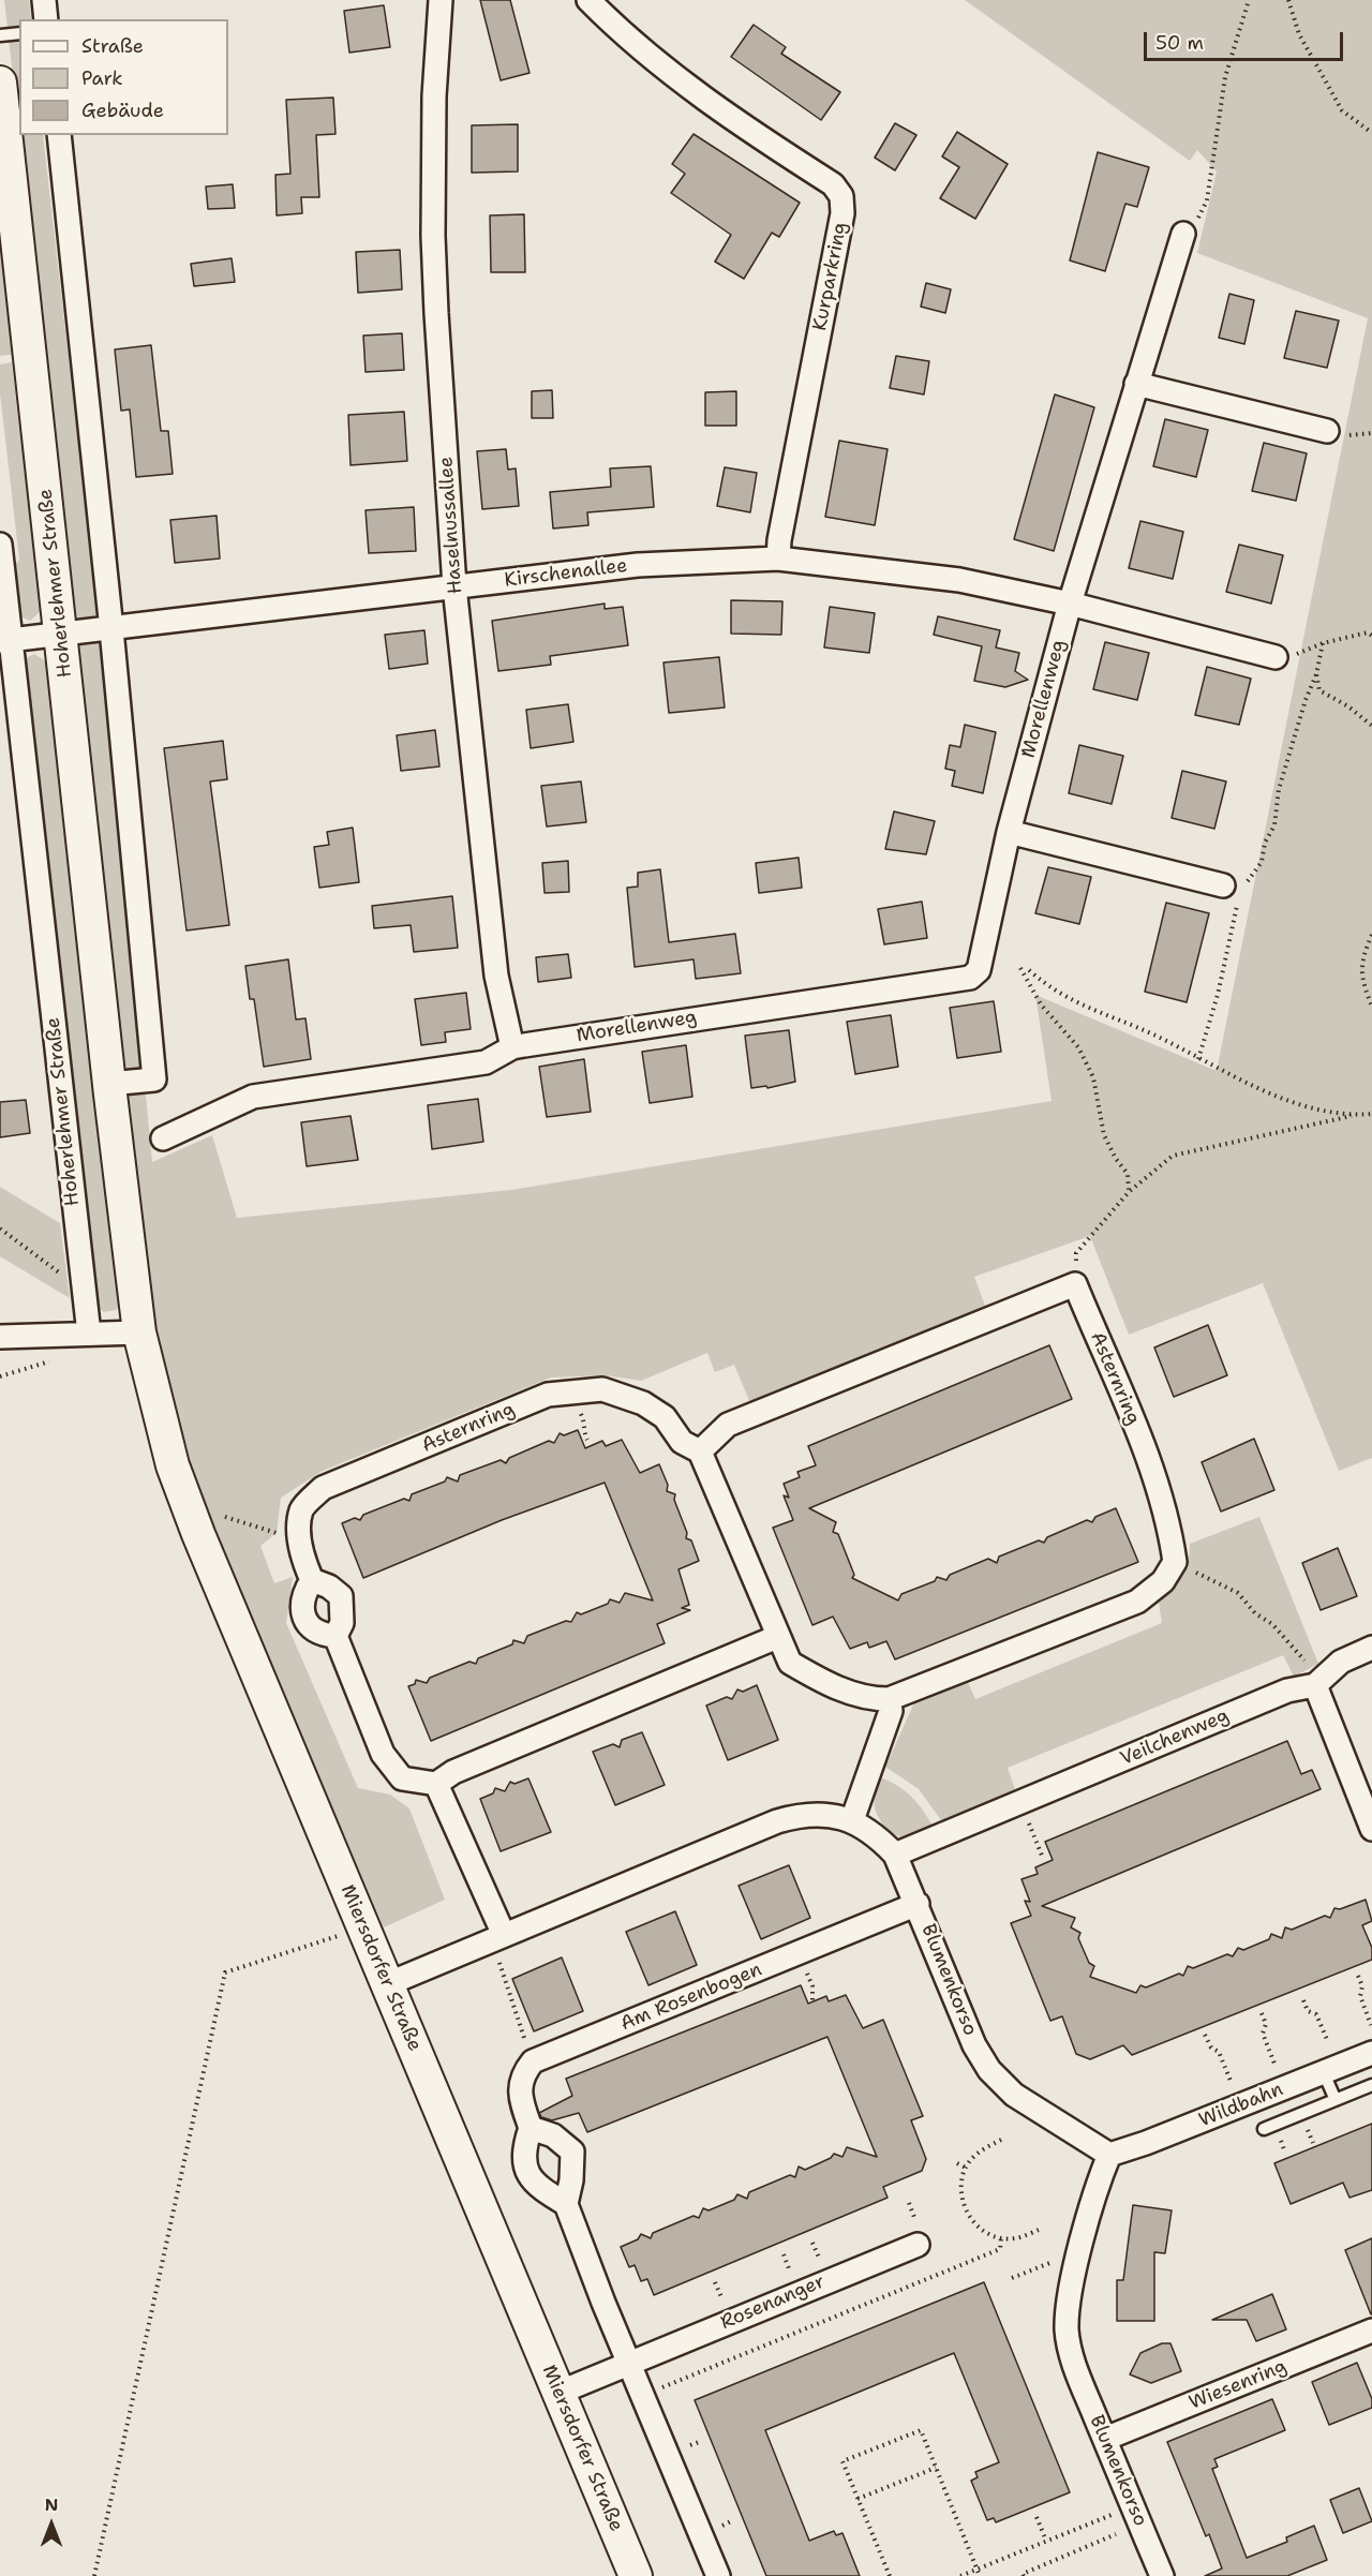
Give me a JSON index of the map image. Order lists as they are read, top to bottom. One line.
{"streets":{"street":["Kurparkring","Haselnussallee","Kirschenallee","Hoherlehmer Straße","Morellenweg","Asternring","Veilchenweg","Miersdorfer Straße","Blumenkorso","Am Rosenbogen","Wildbahn","Rosenanger","Wiesenring"]},"crossings":[["Kurparkring","Kirschenallee"],["Haselnussallee","Kirschenallee"],["Haselnussallee","Morellenweg"],["Kirschenallee","Hoherlehmer Straße"],["Kirschenallee","Morellenweg"],["Hoherlehmer Straße","Miersdorfer Straße"],["Veilchenweg","Blumenkorso"],["Miersdorfer Straße","Blumenkorso"],["Miersdorfer Straße","Rosenanger"],["Blumenkorso","Am Rosenbogen"],["Blumenkorso","Wildbahn"],["Blumenkorso","Wiesenring"]],"legend":["Straße","Park","Gebäude"],"scale_bar":"50 m","north":"top"}
